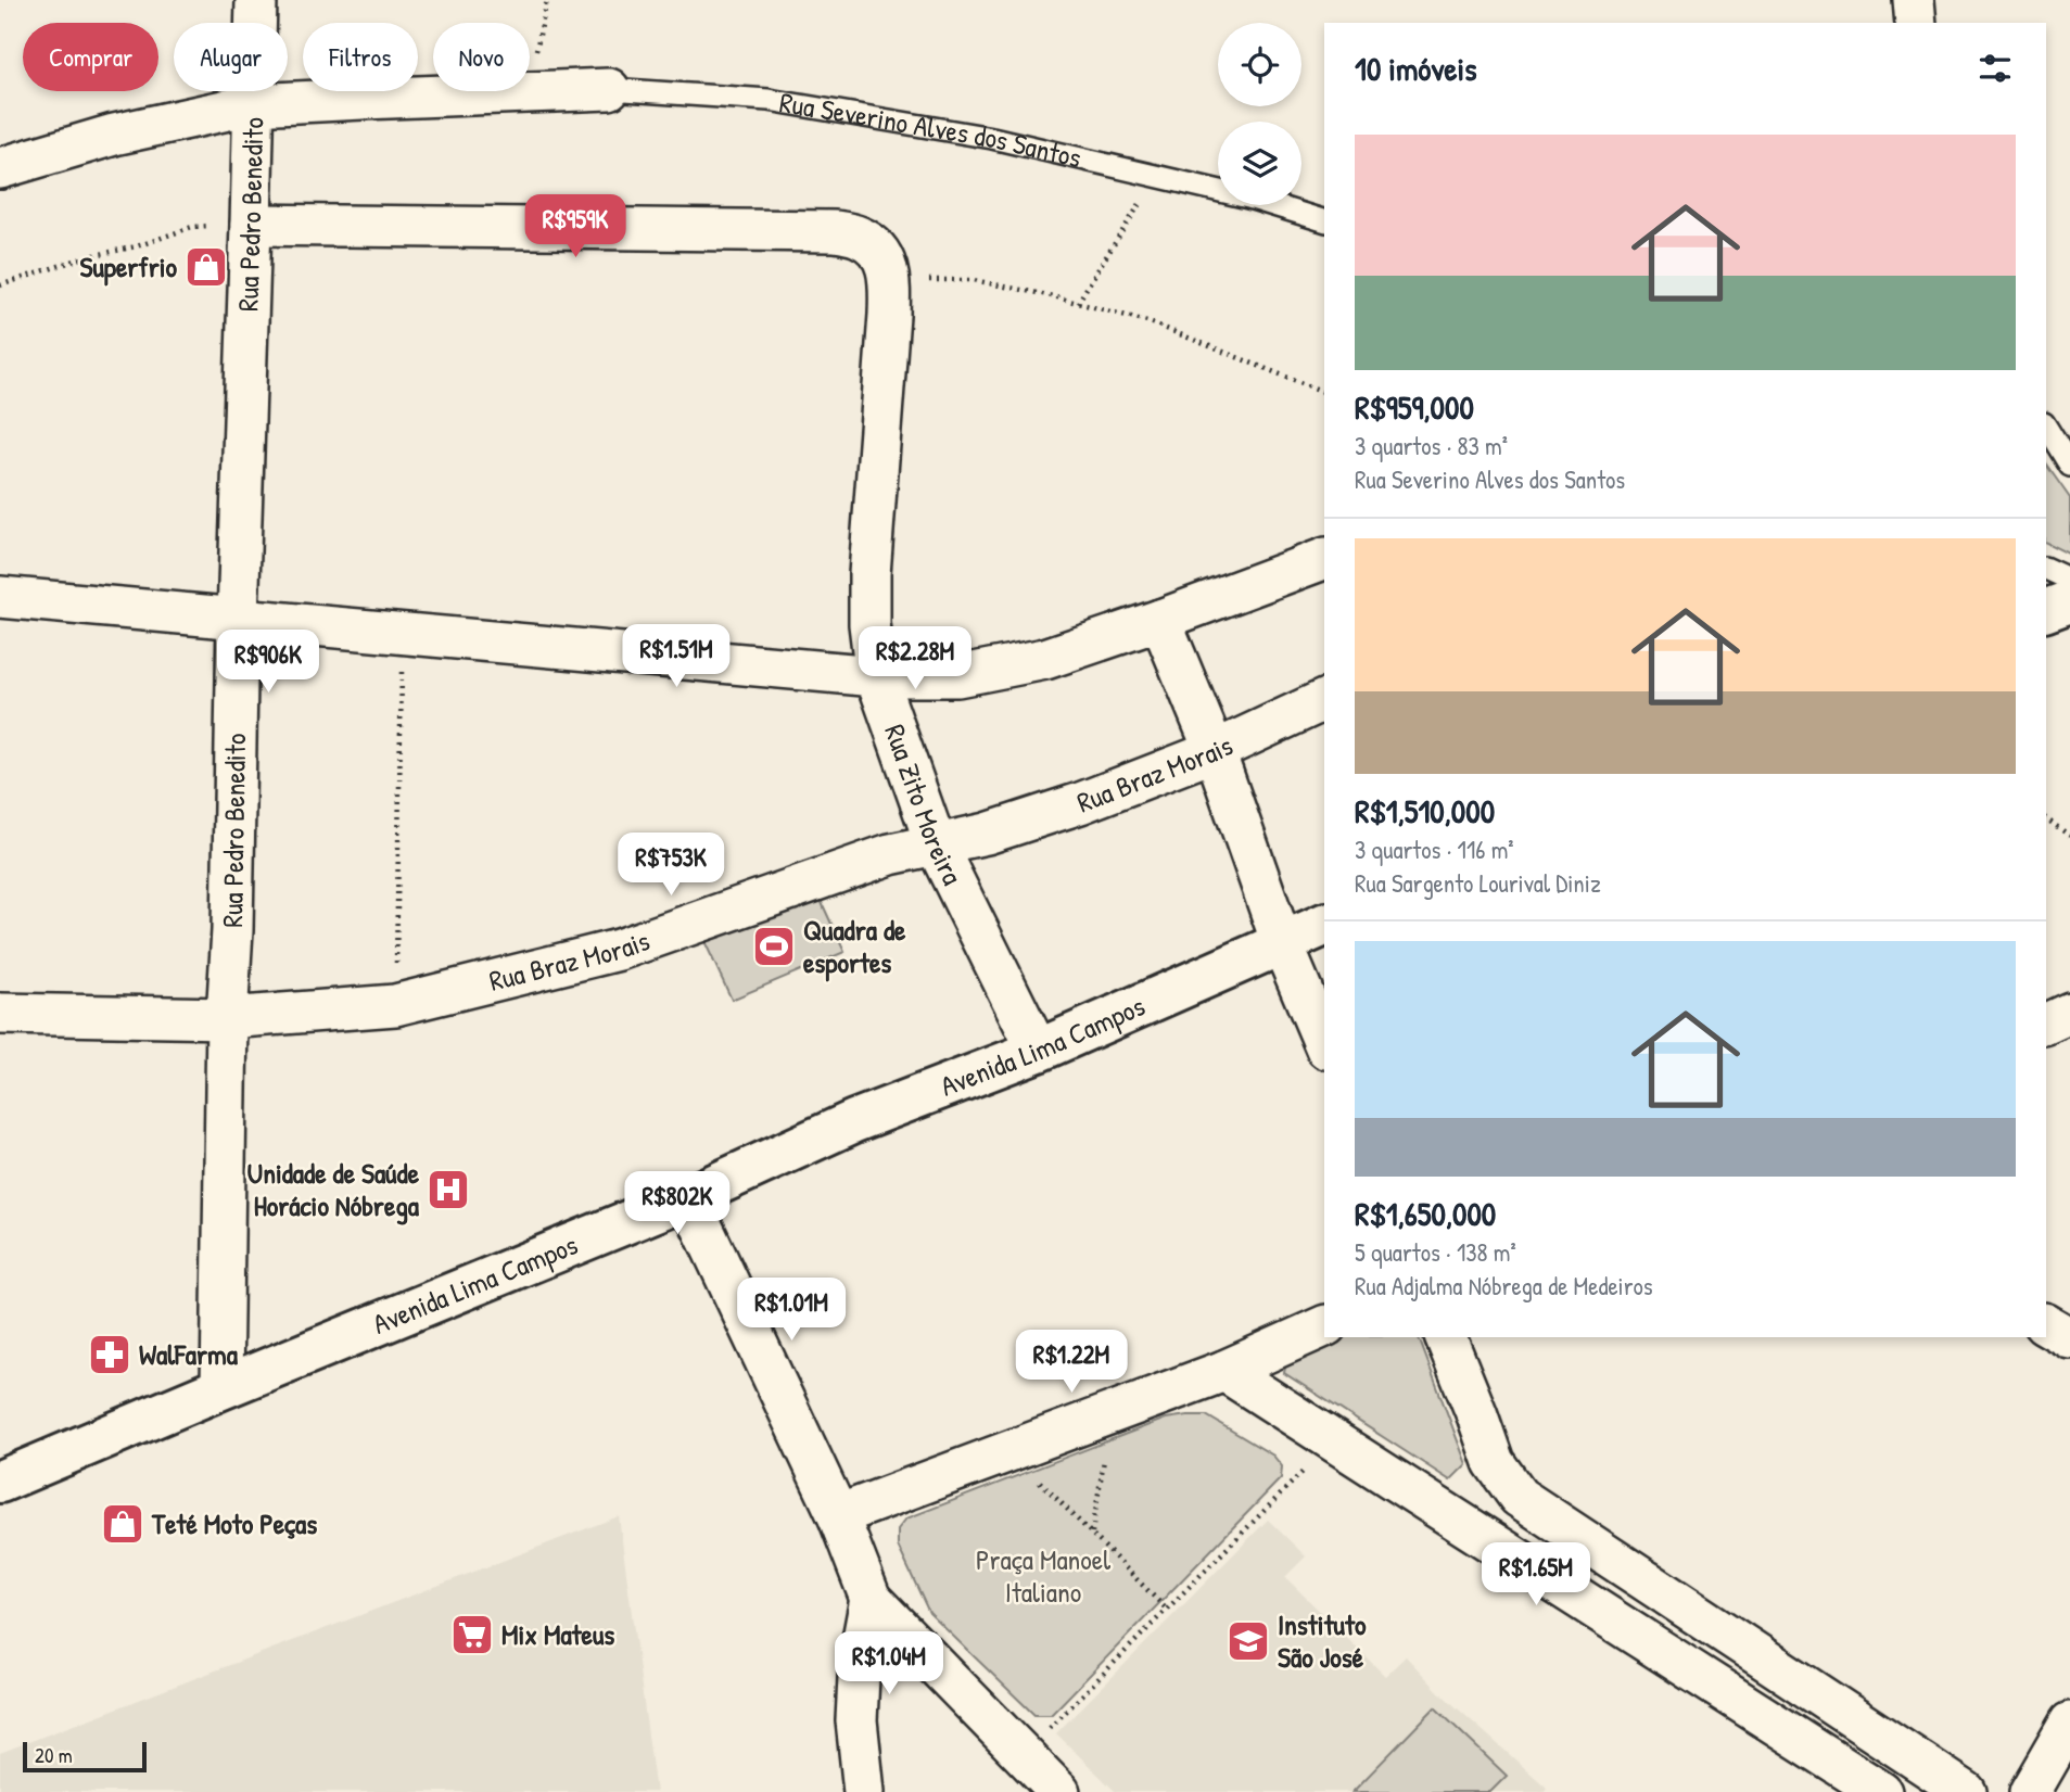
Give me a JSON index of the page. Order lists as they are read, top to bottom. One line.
{"streets":{"main road":["Avenida Lima Campos"],"street":["Rua Severino Alves dos Santos","Rua Pedro Benedito","Rua Braz Morais","Rua Zito Moreira"]},"crossings":[["Rua Severino Alves dos Santos","Rua Pedro Benedito"],["Rua Pedro Benedito","Rua Braz Morais"],["Rua Pedro Benedito","Avenida Lima Campos"],["Rua Braz Morais","Rua Zito Moreira"],["Rua Zito Moreira","Avenida Lima Campos"]],"parks":["Praça Manoel Italiano"],"places":{"shop":["Superfrio","Teté Moto Peças"],"sports":["Quadra de esportes"],"hospital":["Unidade de Saúde Horácio Nóbrega"],"pharmacy":["WalFarma"],"supermarket":["Mix Mateus"],"school or university":["Instituto São José"]},"scale_bar":"20 m","page":{"chip":["Comprar","Alugar","Filtros","Novo"],"heading":"10 imóveis","list":[{"name":"R$959,000","note":"3 quartos · 83 m² · Rua Severino Alves dos Santos"},{"name":"R$1,510,000","note":"3 quartos · 116 m² · Rua Sargento Lourival Diniz"},{"name":"R$1,650,000","note":"5 quartos · 138 m² · Rua Adjalma Nóbrega de Medeiros"}],"price":["R$959K","R$1.51M","R$2.28M","R$906K","R$753K","R$802K","R$1.01M","R$1.22M","R$1.65M","R$1.04M"],"scale":"20 m"}}
